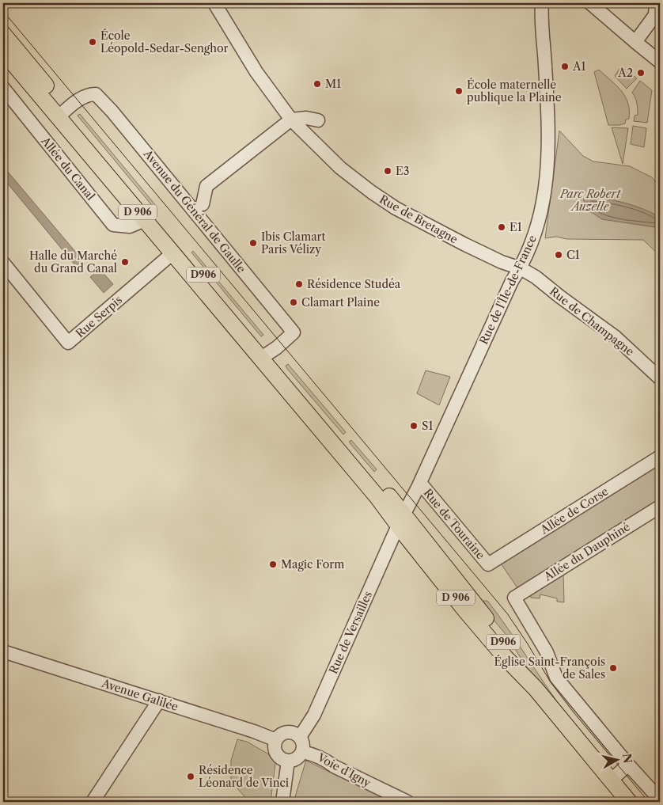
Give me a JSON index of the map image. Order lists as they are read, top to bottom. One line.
{"streets":{"main road":["D 906","D906"],"street":["Allée du Canal","Avenue du Général de Gaulle","Rue de Bretagne","Rue de l'Île-de-France","Rue Serpis","Rue de Champagne","Allée de Corse","Rue de Touraine","Allée du Dauphiné","Rue de Versailles","Avenue Galilée","Voie d'Igny"]},"crossings":[["Allée du Canal","D 906"],["Avenue du Général de Gaulle","D 906"],["Avenue du Général de Gaulle","D906"],["D 906","D906"],["D 906","Rue de l'Île-de-France"],["D 906","Rue Serpis"],["D 906","Rue de Versailles"],["Rue de Bretagne","Rue de l'Île-de-France"],["Rue de Bretagne","Rue de Champagne"],["Rue de l'Île-de-France","Rue de Champagne"],["Rue de l'Île-de-France","Rue de Touraine"],["Rue de l'Île-de-France","Rue de Versailles"],["Allée de Corse","Rue de Touraine"],["Rue de Versailles","Avenue Galilée"],["Rue de Versailles","Voie d'Igny"],["Avenue Galilée","Voie d'Igny"]],"parks":["Parc Robert Auzelle"],"places":["École Léopold-Sedar-Senghor","A1","A2","M1","École maternelle publique la Plaine","E3","E1","Ibis Clamart Paris Vélizy","C1","Halle du Marché du Grand Canal","Résidence Studéa","Clamart Plaine","S1","Magic Form","Église Saint-François de Sales","Résidence Léonard de Vinci"],"north":"right"}
